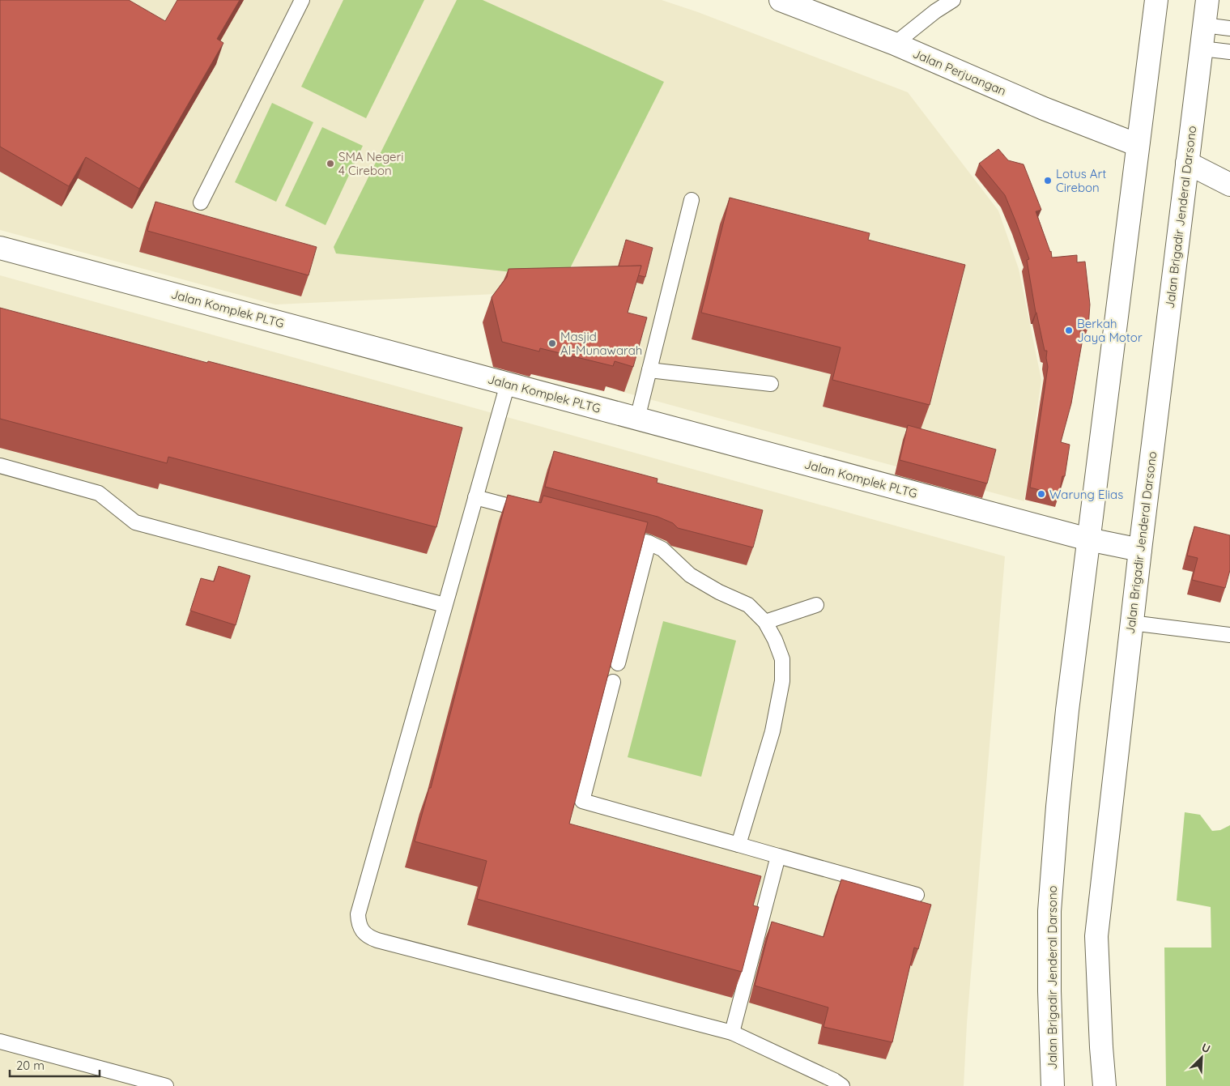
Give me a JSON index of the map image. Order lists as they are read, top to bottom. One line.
{"streets":{"main road":["Jalan Perjuangan","Jalan Brigadir Jenderal Darsono","Jalan Komplek PLTG"]},"crossings":[["Jalan Perjuangan","Jalan Brigadir Jenderal Darsono"],["Jalan Brigadir Jenderal Darsono","Jalan Komplek PLTG"]],"places":["SMA Negeri 4 Cirebon","Lotus Art Cirebon","Berkah Jaya Motor","Masjid Al-Munawarah","Warung Elias"],"scale_bar":"20 m","north":"top right"}
